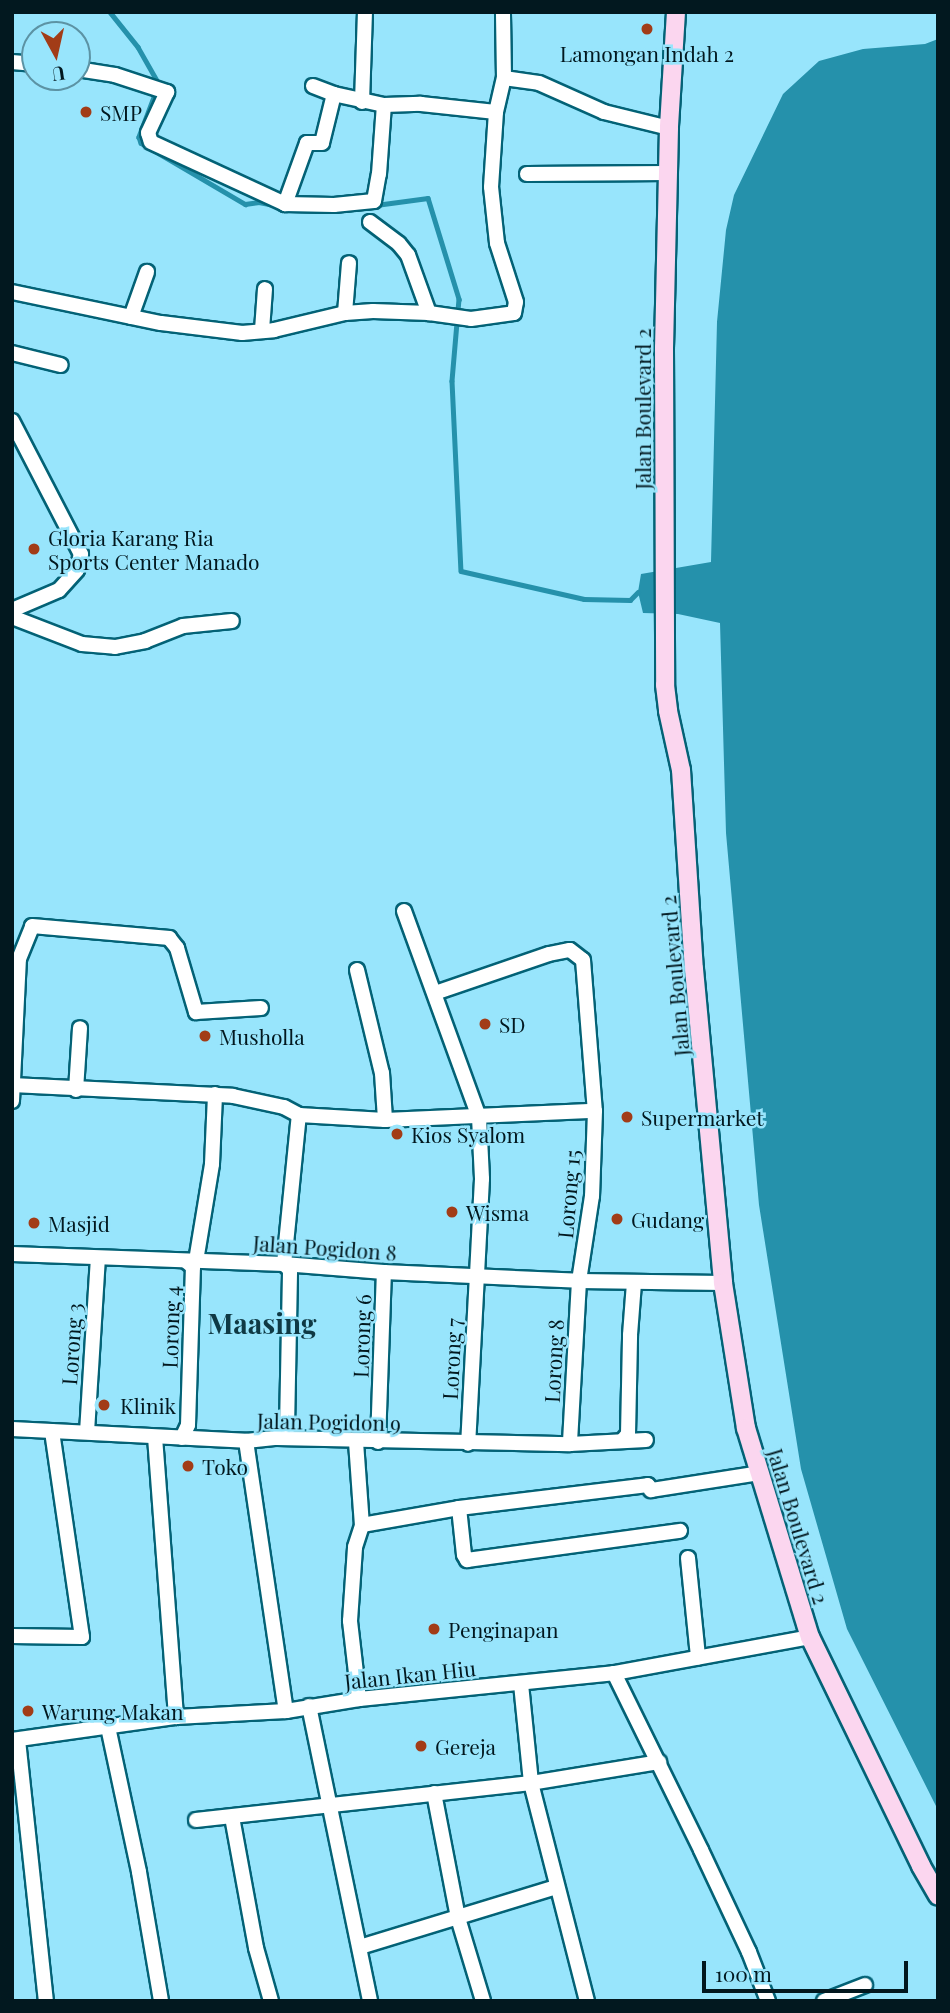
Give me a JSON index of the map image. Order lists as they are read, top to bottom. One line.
{"streets":{"main road":["Jalan Boulevard 2"],"street":["Lorong 15","Jalan Pogidon 8","Lorong 4","Lorong 6","Lorong 3","Lorong 7","Lorong 8","Jalan Pogidon 9","Jalan Ikan Hiu"]},"crossings":[["Jalan Boulevard 2","Jalan Pogidon 8"],["Jalan Boulevard 2","Jalan Ikan Hiu"],["Lorong 15","Jalan Pogidon 8"],["Lorong 15","Lorong 7"],["Lorong 15","Lorong 8"],["Jalan Pogidon 8","Lorong 4"],["Jalan Pogidon 8","Lorong 6"],["Jalan Pogidon 8","Lorong 3"],["Jalan Pogidon 8","Lorong 7"],["Jalan Pogidon 8","Lorong 8"],["Lorong 4","Jalan Pogidon 9"],["Lorong 6","Jalan Pogidon 9"],["Lorong 3","Jalan Pogidon 9"],["Lorong 7","Jalan Pogidon 9"],["Lorong 8","Jalan Pogidon 9"]],"districts":["Maasing"],"places":["Lamongan Indah 2","SMP","Gloria Karang Ria Sports Center Manado","SD","Musholla","Supermarket","Kios Syalom","Wisma","Gudang","Masjid","Klinik","Toko","Penginapan","Warung Makan","Gereja"],"scale_bar":"100 m","north":"bottom"}
